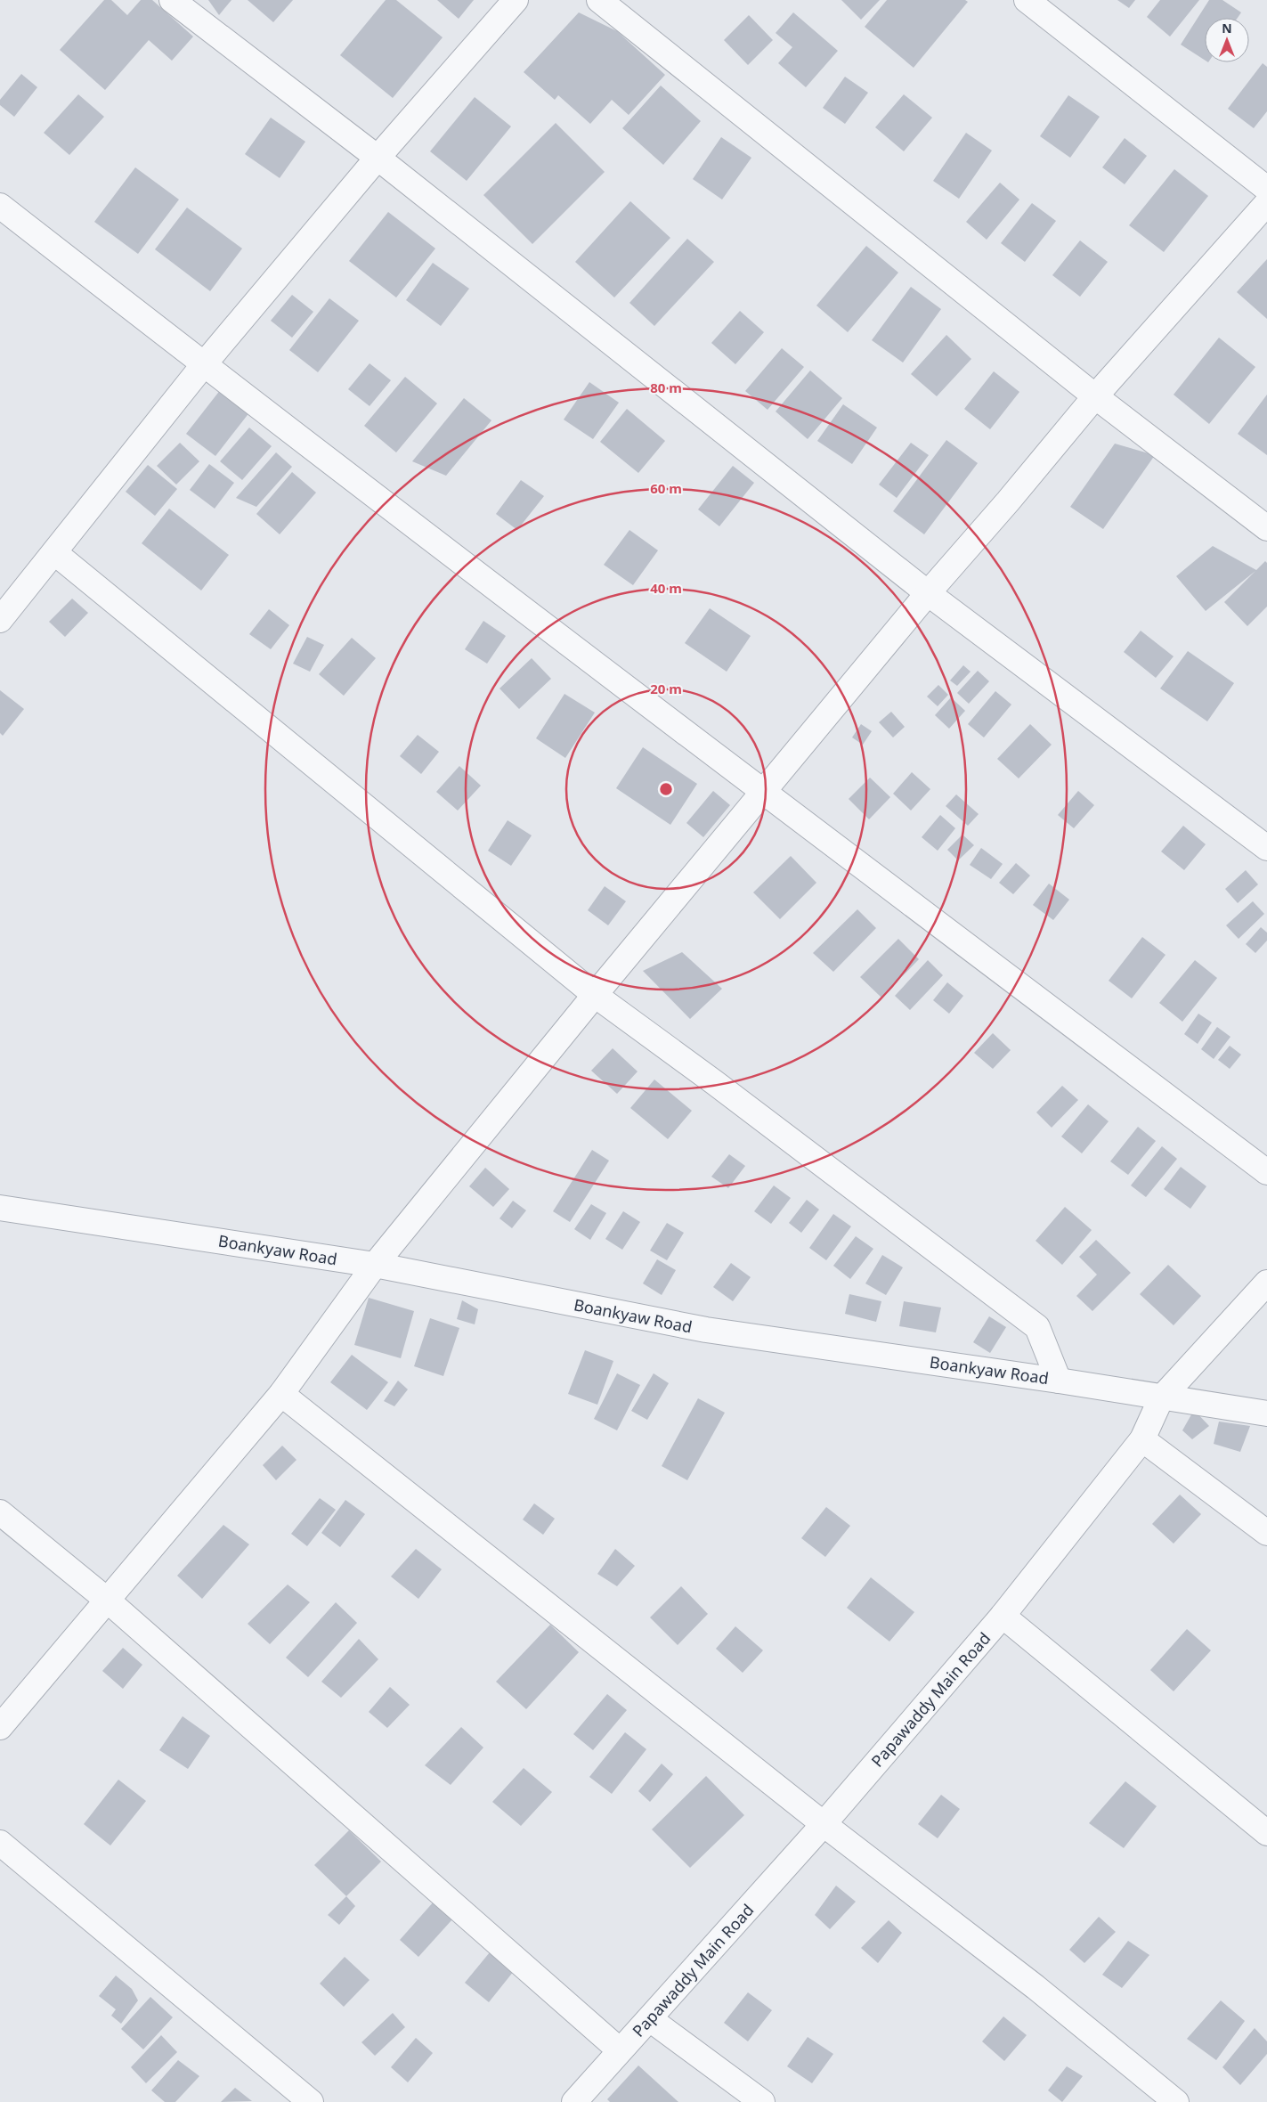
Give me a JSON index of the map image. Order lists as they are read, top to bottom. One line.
{"streets":{"street":["Boankyaw Road","Papawaddy Main Road"]},"crossings":[["Boankyaw Road","Papawaddy Main Road"]],"north":"top","rings":["80 m","60 m","40 m","20 m"]}
